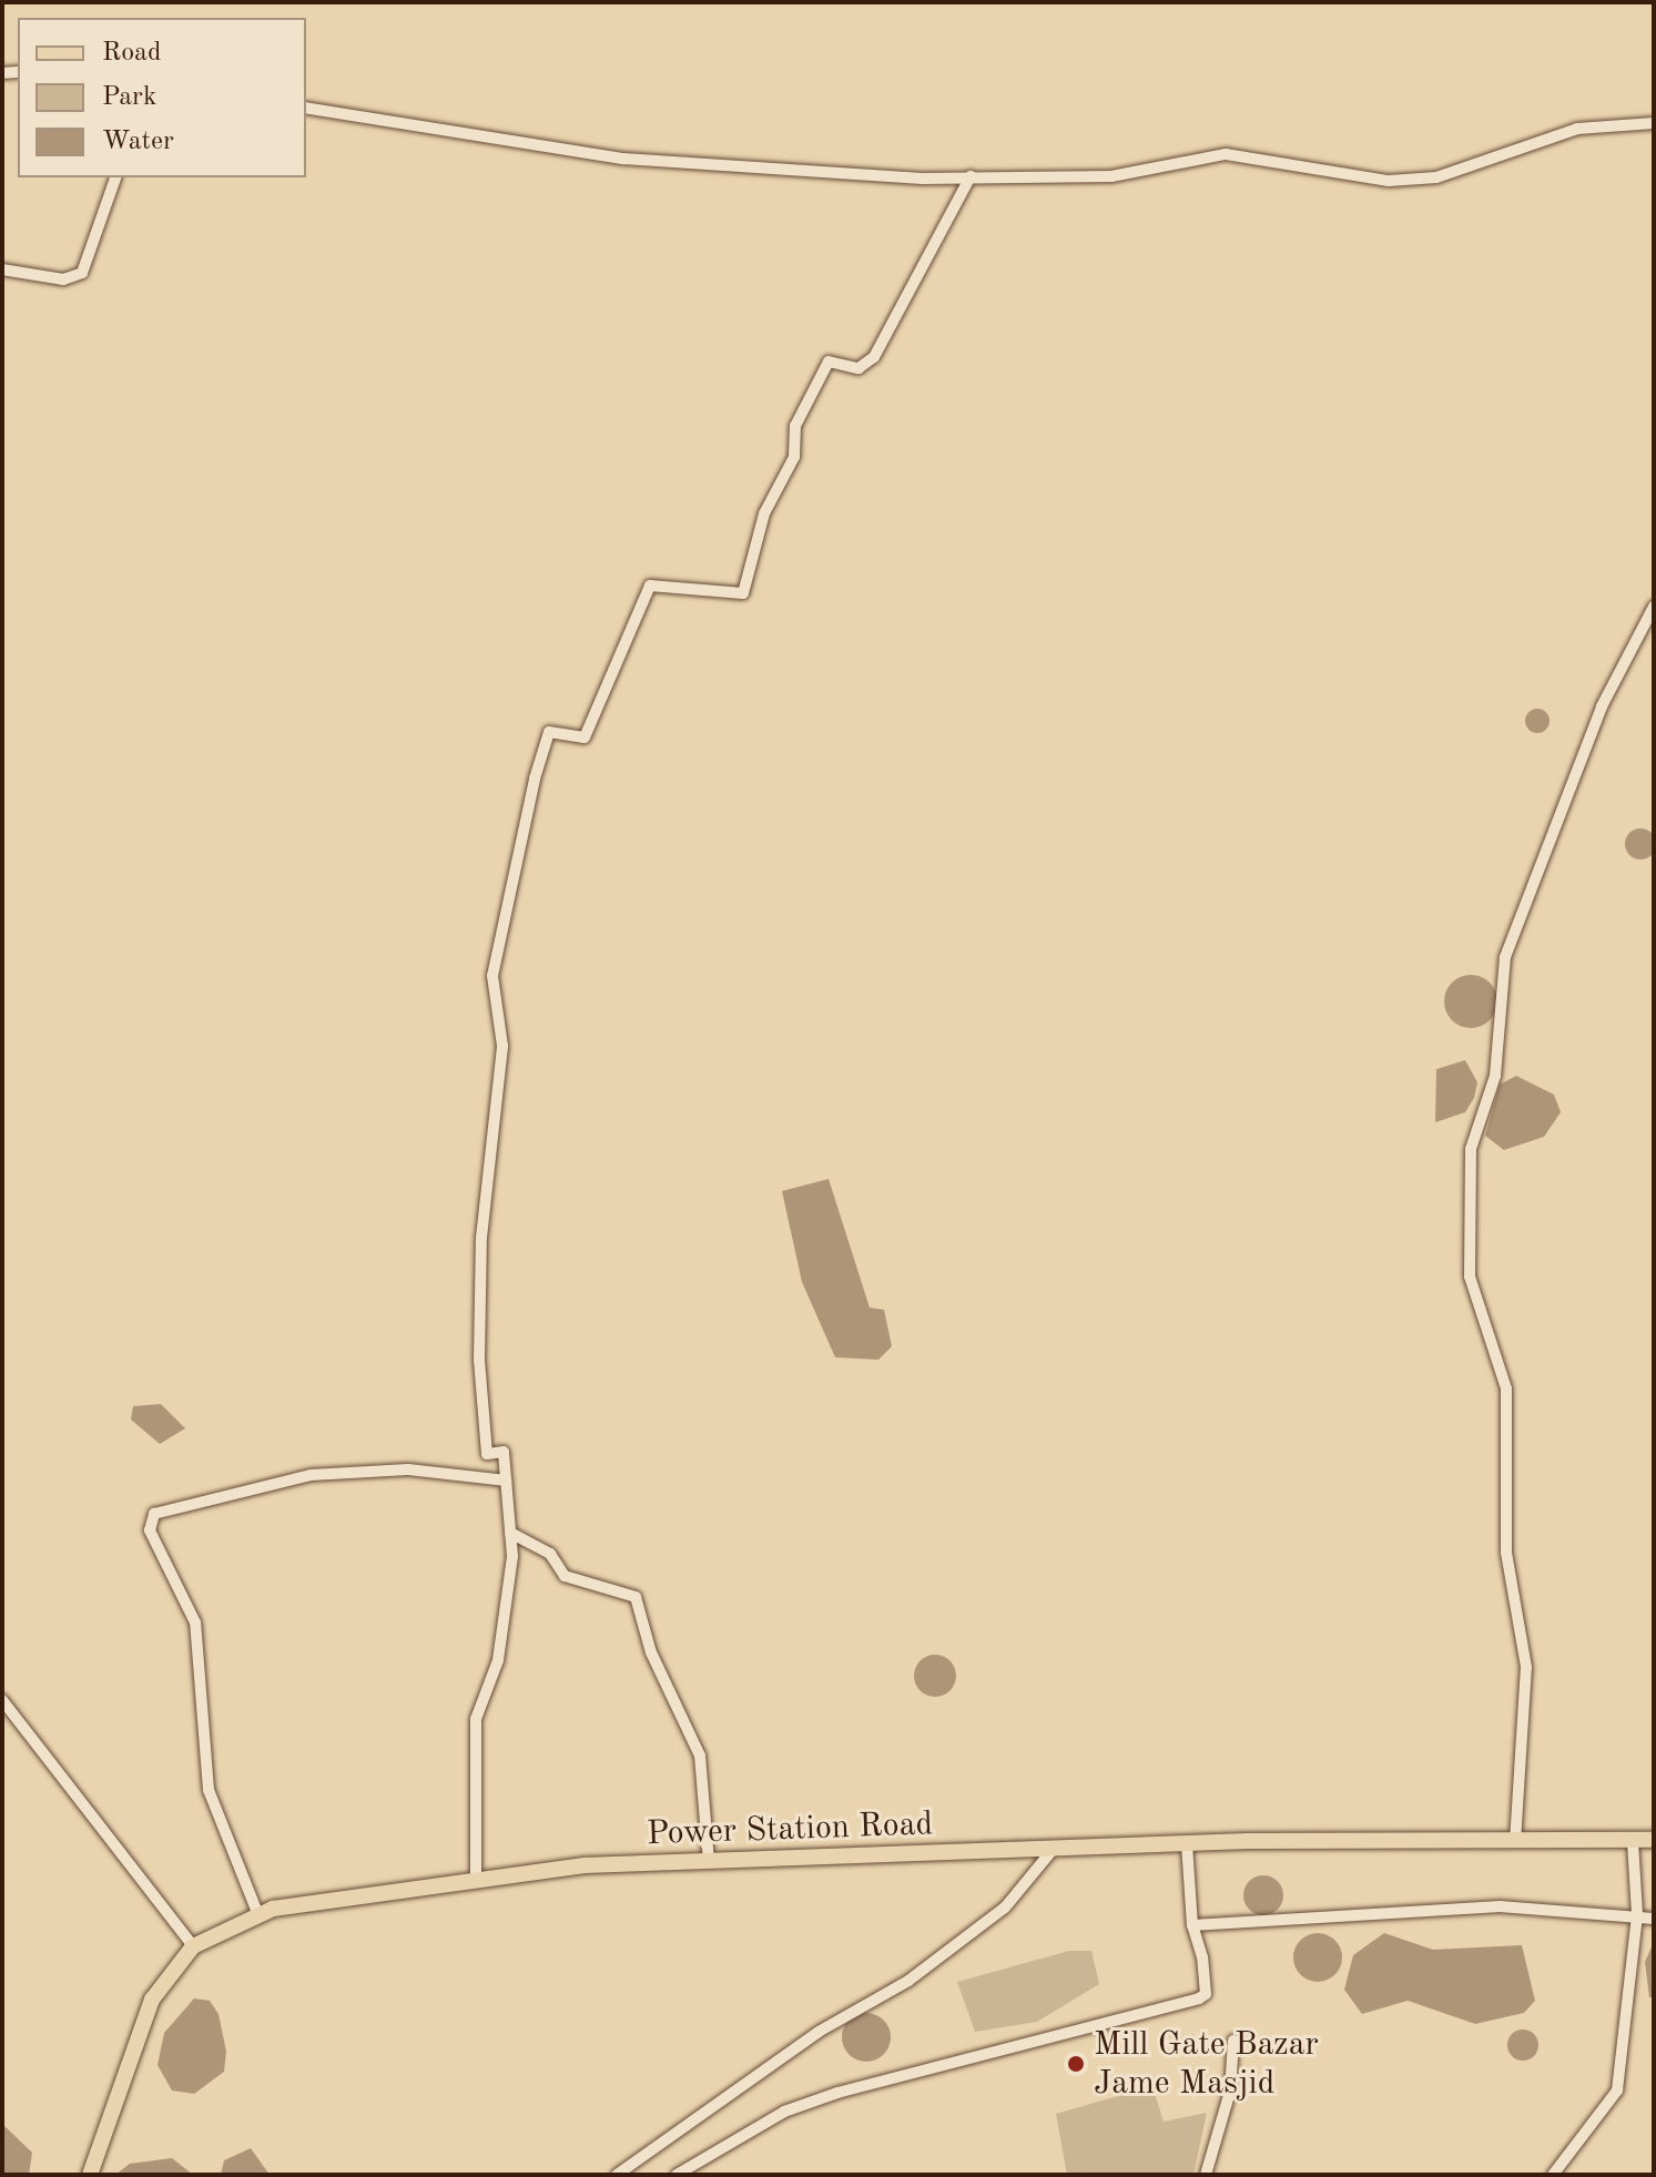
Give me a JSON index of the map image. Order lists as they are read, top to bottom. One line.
{"streets":{"main road":["Power Station Road"]},"places":["Mill Gate Bazar Jame Masjid"],"legend":["Road","Park","Water"]}
